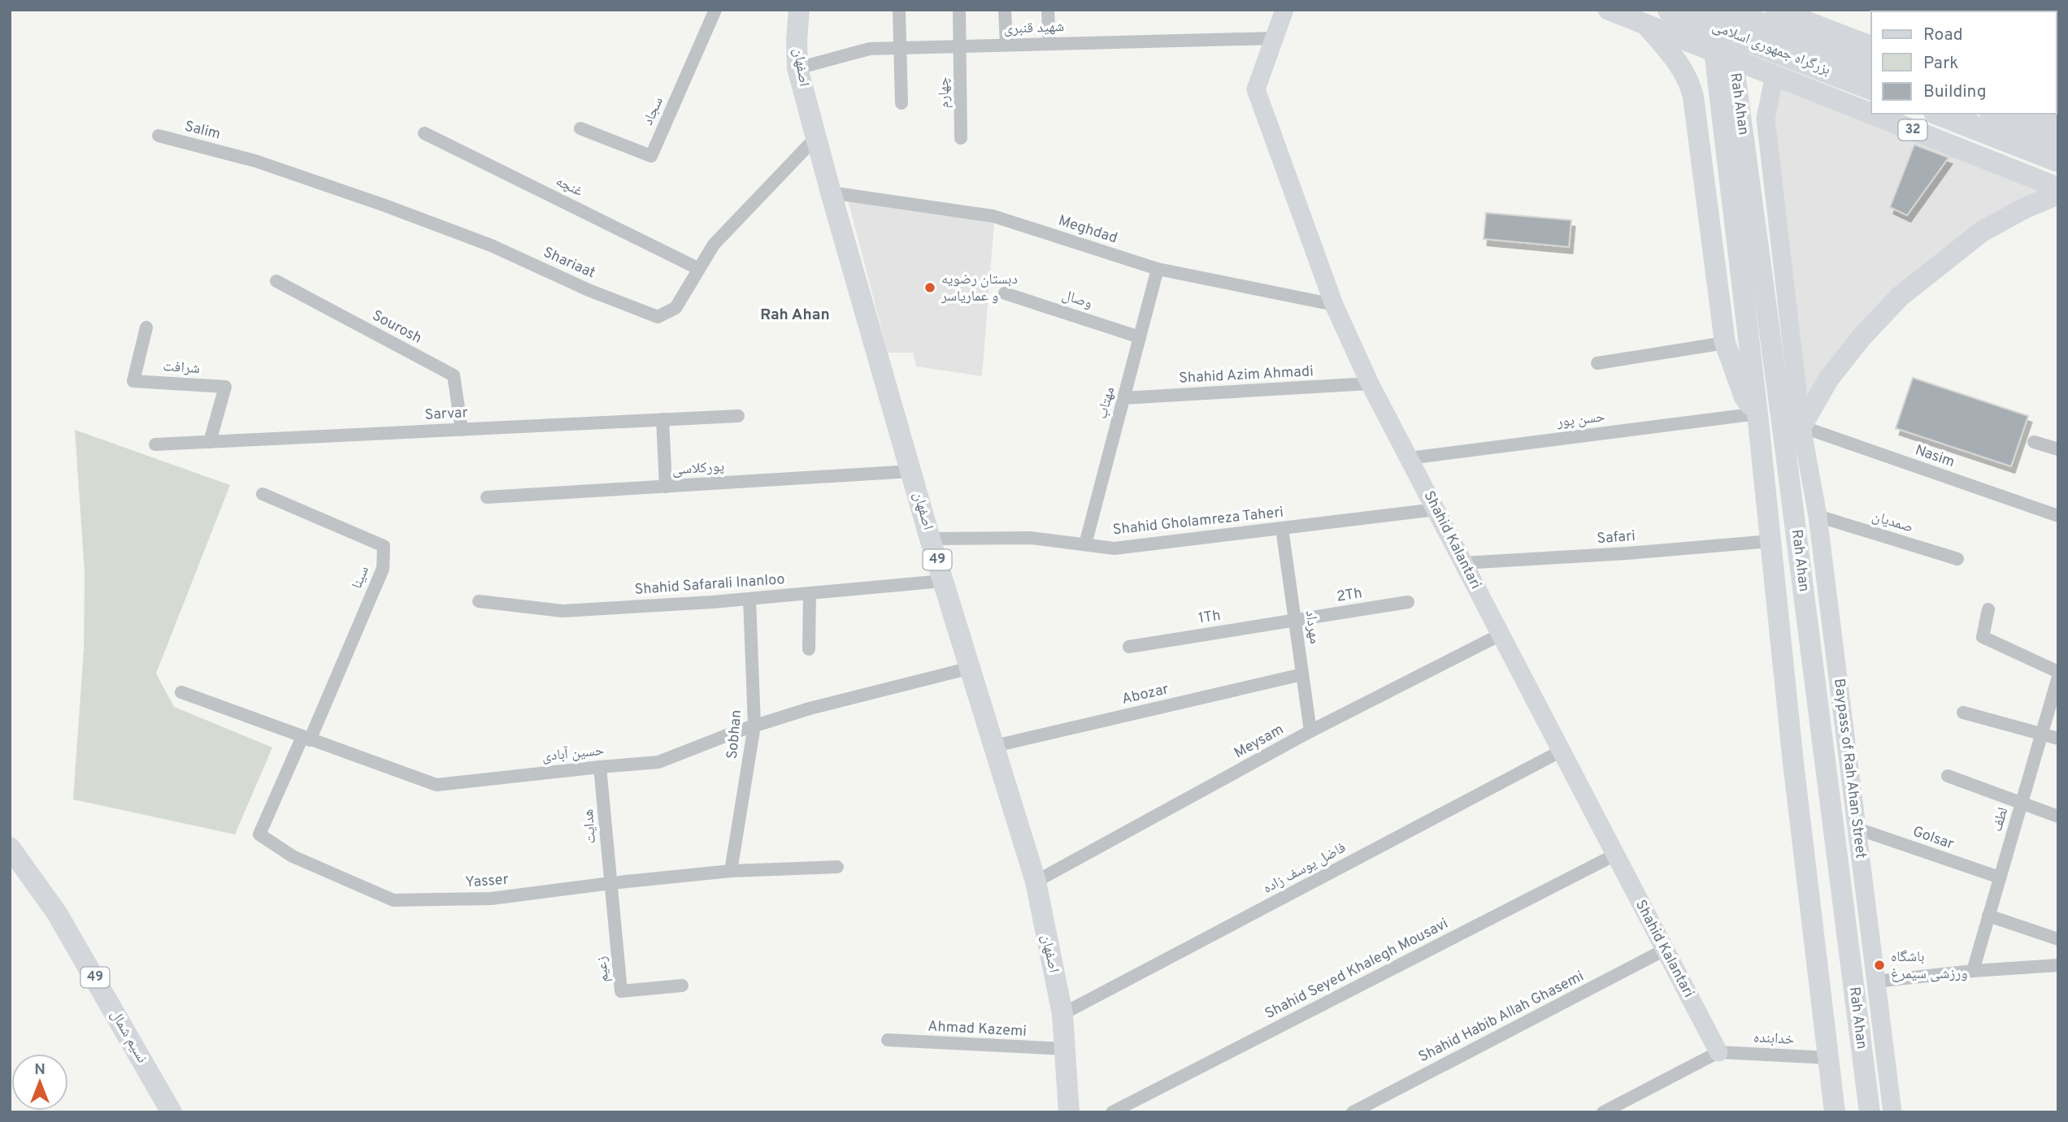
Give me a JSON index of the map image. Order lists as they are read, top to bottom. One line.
{"streets":{"highway":["بزرگراه جمهوری اسلامی","32"],"main road":["اصفهان","Rah Ahan","49","نسیم شمال"],"street":["شهید قنبری","چهارم","سجاد","Salim","غنچه","Meghdad","Shariaat","وصال","Sourosh","شرافت","Shahid Azim Ahmadi","مهتاب","Sarvar","حسن پور","Nasim","پورکلاسی","Shahid Gholamreza Taheri","صمدیان","Safari","Shahid Kalantari","سینا","Shahid Safarali Inanloo","2Th","1Th","مهرداد","Abozar","Sobhan","Meysam","حسین آبادی","Baypass of Rah Ahan Street","لطف","هدایت","Golsar","فاضل یوسف زاده","Yasser","زعیم","Shahid Seyed Khalegh Mousavi","Shahid Habib Allah Ghasemi","Ahmad Kazemi","خدابنده"]},"crossings":[["شهید قنبری","اصفهان"],["شهید قنبری","چهارم"],["شهید قنبری","Shahid Kalantari"],["بزرگراه جمهوری اسلامی","Rah Ahan"],["اصفهان","Meghdad"],["اصفهان","Shariaat"],["اصفهان","پورکلاسی"],["اصفهان","Shahid Gholamreza Taheri"],["اصفهان","Shahid Safarali Inanloo"],["اصفهان","Abozar"],["اصفهان","Meysam"],["اصفهان","حسین آبادی"],["اصفهان","فاضل یوسف زاده"],["اصفهان","Ahmad Kazemi"],["Rah Ahan","حسن پور"],["Rah Ahan","Nasim"],["Rah Ahan","Safari"],["Rah Ahan","Baypass of Rah Ahan Street"],["Rah Ahan","خدابنده"],["32","Baypass of Rah Ahan Street"],["Salim","Shariaat"],["غنچه","Shariaat"],["Meghdad","مهتاب"],["Meghdad","Shahid Kalantari"],["وصال","مهتاب"],["Sourosh","Sarvar"],["شرافت","Sarvar"],["Shahid Azim Ahmadi","مهتاب"],["Shahid Azim Ahmadi","Shahid Kalantari"],["مهتاب","Shahid Gholamreza Taheri"],["حسن پور","Shahid Kalantari"],["Nasim","Baypass of Rah Ahan Street"],["Shahid Gholamreza Taheri","Shahid Kalantari"],["Shahid Gholamreza Taheri","مهرداد"],["صمدیان","Baypass of Rah Ahan Street"],["Safari","Shahid Kalantari"],["Shahid Kalantari","Meysam"],["Shahid Kalantari","فاضل یوسف زاده"],["Shahid Kalantari","Shahid Seyed Khalegh Mousavi"],["Shahid Kalantari","Shahid Habib Allah Ghasemi"],["Shahid Kalantari","خدابنده"],["سینا","حسین آبادی"],["سینا","Yasser"],["Shahid Safarali Inanloo","Sobhan"],["2Th","1Th"],["2Th","مهرداد"],["1Th","مهرداد"],["مهرداد","Abozar"],["مهرداد","Meysam"],["Sobhan","حسین آبادی"],["Sobhan","Yasser"],["حسین آبادی","هدایت"],["حسین آبادی","Yasser"],["Baypass of Rah Ahan Street","Golsar"],["لطف","Golsar"],["هدایت","Yasser"],["هدایت","زعیم"],["Yasser","زعیم"]],"districts":["Rah Ahan"],"places":["دبستان رضویه و عماریاسر","باشگاه ورزشی سیمرغ"],"legend":["Road","Park","Building"],"north":"top"}
